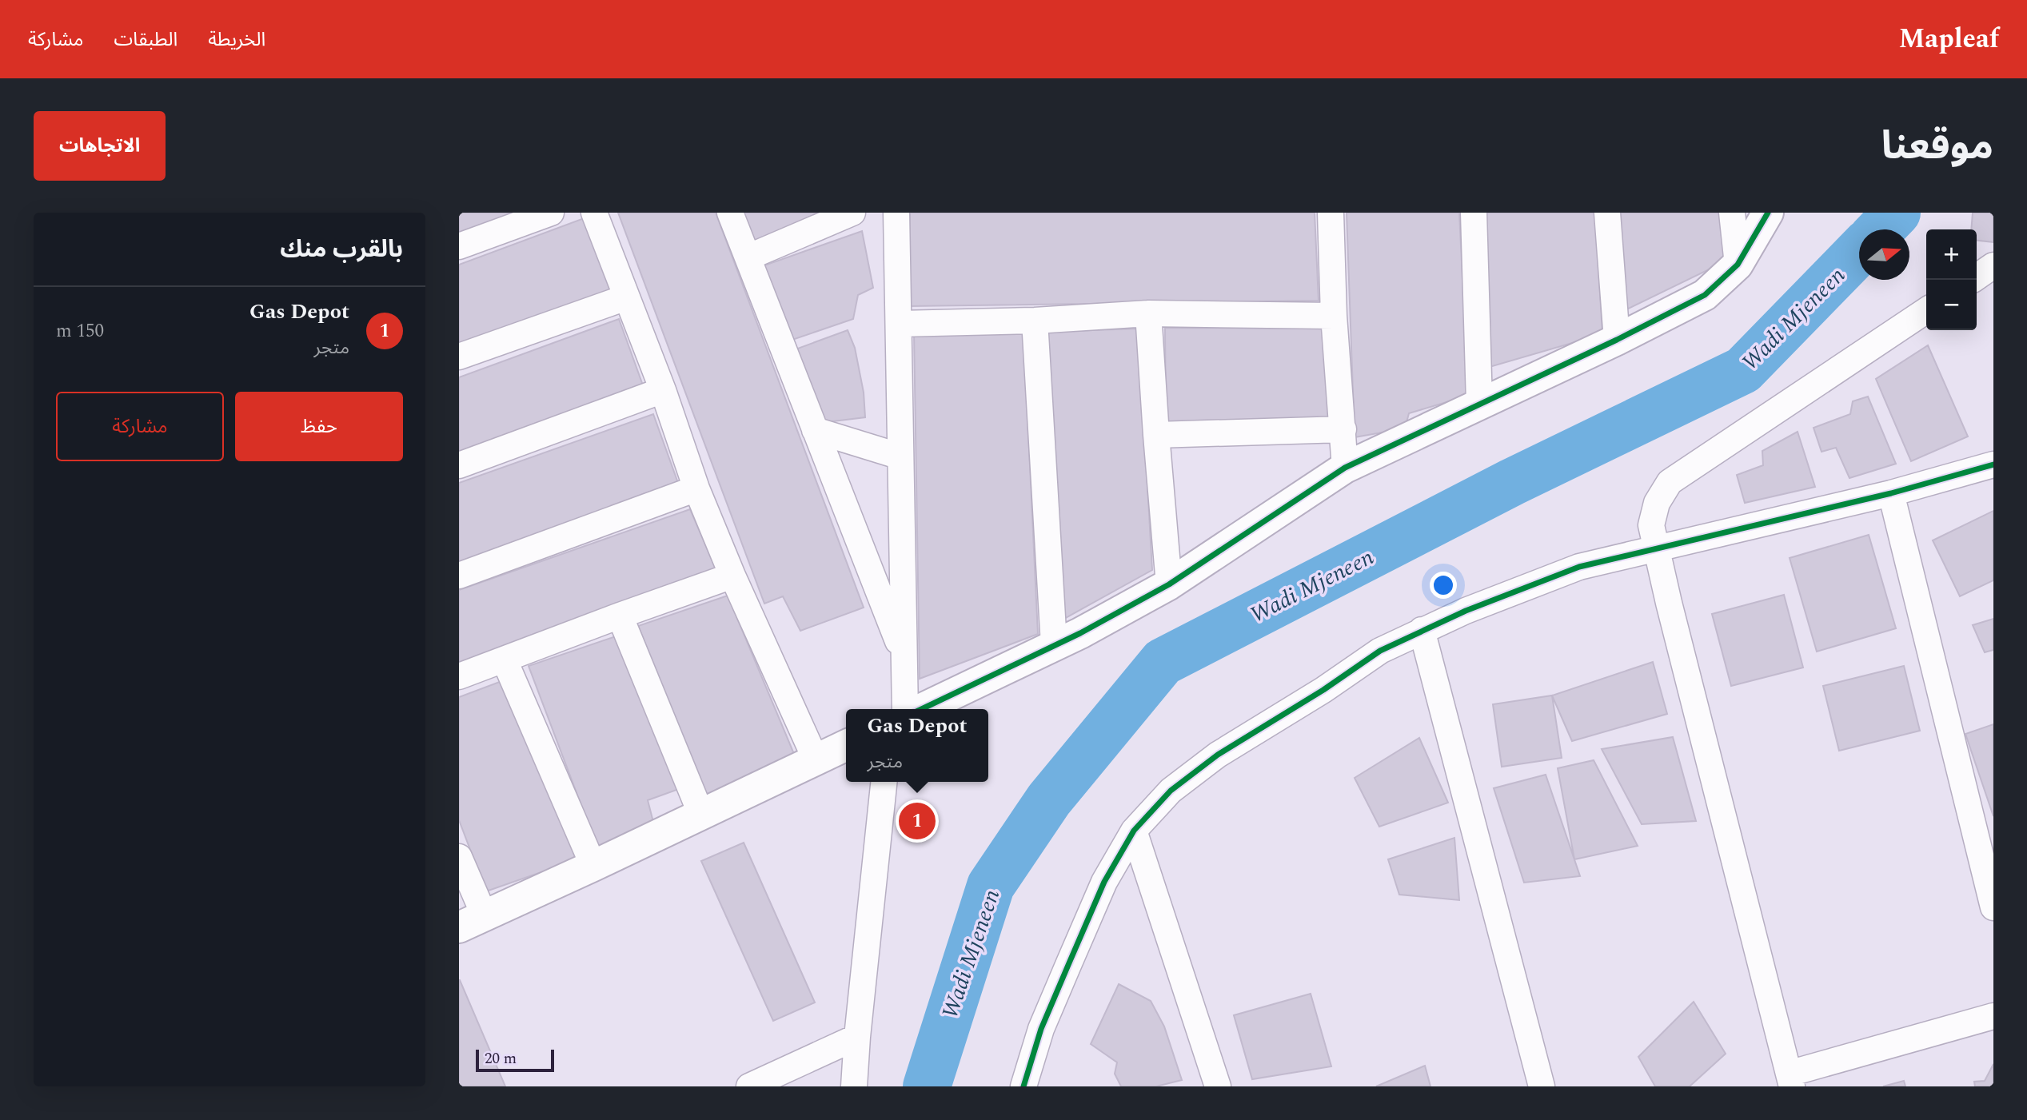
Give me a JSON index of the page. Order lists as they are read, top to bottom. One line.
{"water":["Wadi Mjeneen"],"scale_bar":"20 m","north":"right","page":{"header":"Mapleaf","nav":["الخريطة","الطبقات","مشاركة"],"title":"موقعنا","buttons":["الاتجاهات",["حفظ","مشاركة"]],"heading":"بالقرب منك","map_buttons":["+","−"],"list":[{"mark":"1","name":"Gas Depot","note":"متجر","value":"150 m"}],"popup":["Gas Depot","متجر"],"pins":"1","scale":"20 m"}}
